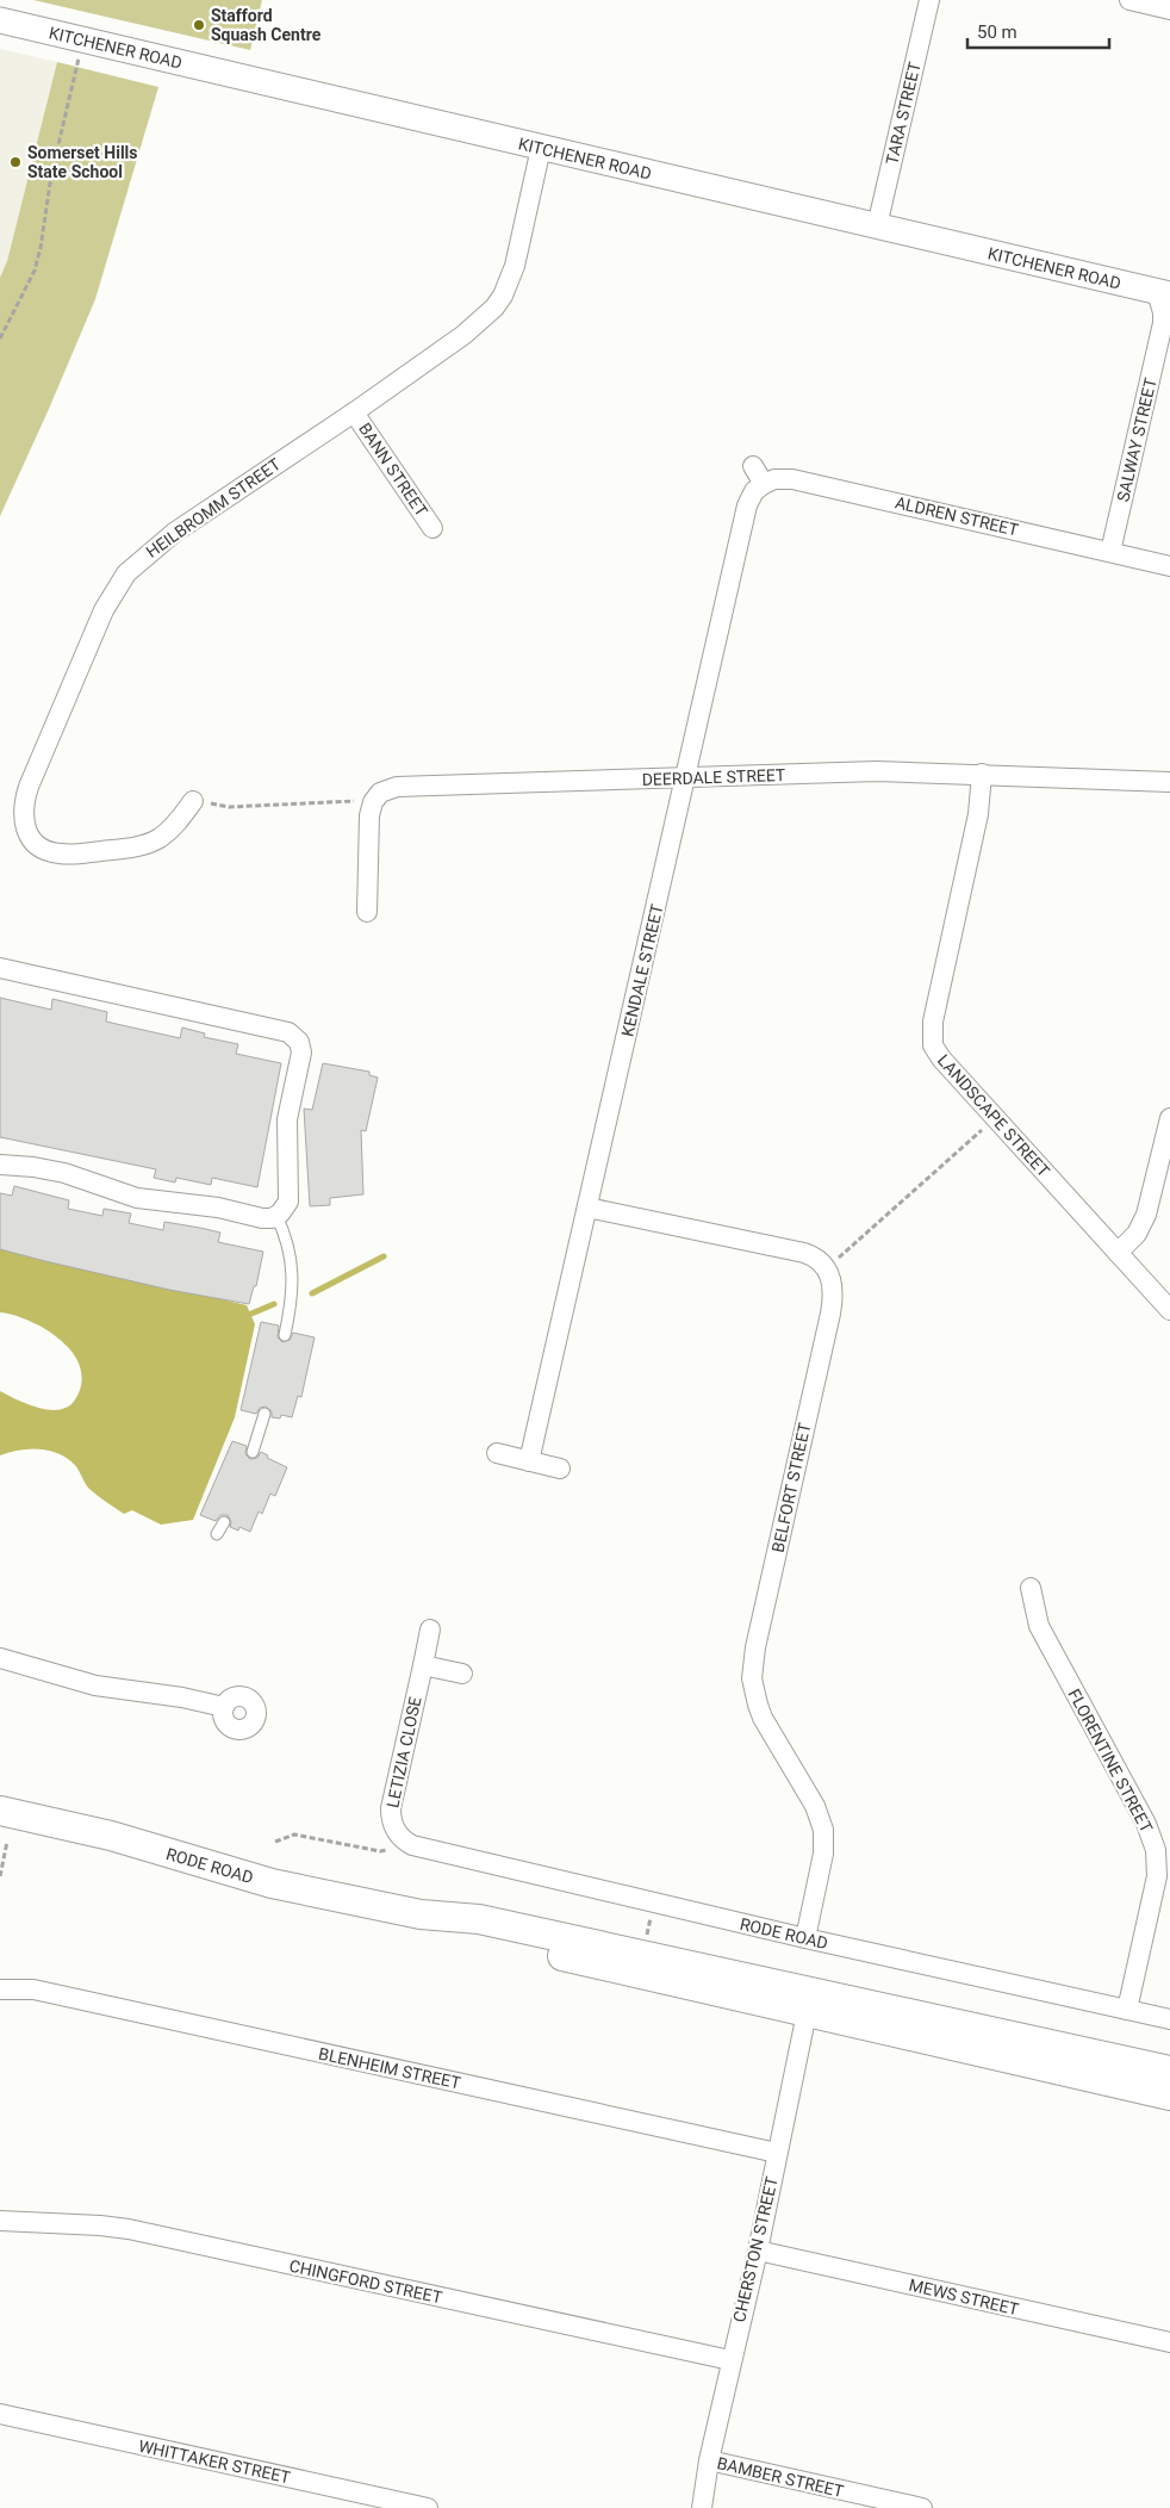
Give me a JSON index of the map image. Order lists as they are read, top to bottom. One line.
{"streets":{"main road":["RODE ROAD"],"street":["KITCHENER ROAD","TARA STREET","SALWAY STREET","BANN STREET","HEILBROMM STREET","ALDREN STREET","DEERDALE STREET","KENDALE STREET","LANDSCAPE STREET","BELFORT STREET","LETIZIA CLOSE","FLORENTINE STREET","BLENHEIM STREET","CHERSTON STREET","CHINGFORD STREET","MEWS STREET","WHITTAKER STREET","BAMBER STREET"]},"crossings":[["KITCHENER ROAD","TARA STREET"],["KITCHENER ROAD","SALWAY STREET"],["KITCHENER ROAD","HEILBROMM STREET"],["SALWAY STREET","ALDREN STREET"],["BANN STREET","HEILBROMM STREET"],["ALDREN STREET","KENDALE STREET"],["DEERDALE STREET","KENDALE STREET"],["DEERDALE STREET","LANDSCAPE STREET"],["BELFORT STREET","RODE ROAD"],["LETIZIA CLOSE","RODE ROAD"],["FLORENTINE STREET","RODE ROAD"],["RODE ROAD","CHERSTON STREET"],["BLENHEIM STREET","CHERSTON STREET"],["CHERSTON STREET","CHINGFORD STREET"],["CHERSTON STREET","MEWS STREET"],["CHERSTON STREET","BAMBER STREET"]],"places":["Stafford Squash Centre","Somerset Hills State School"],"scale_bar":"50 m"}
